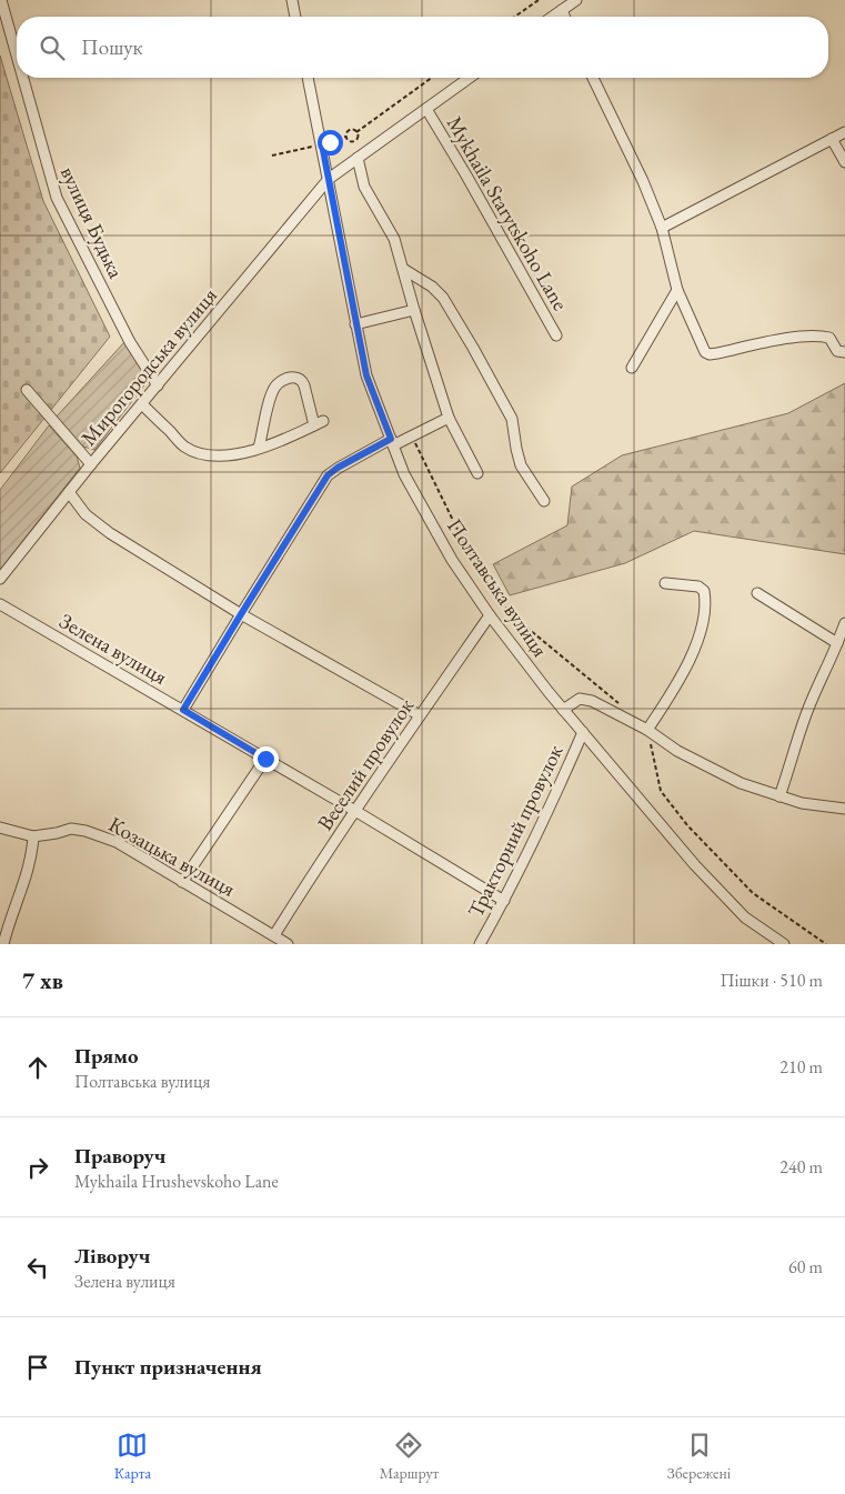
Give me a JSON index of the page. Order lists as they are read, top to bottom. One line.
{"streets":{"street":["Mykhaila Starytskoho Lane","вулиця Будька","Мирогородська вулиця","Полтавська вулиця","Зелена вулиця","Веселий провулок","Тракторний провулок","Козацька вулиця"]},"crossings":[["Mykhaila Starytskoho Lane","Мирогородська вулиця"],["вулиця Будька","Мирогородська вулиця"],["Мирогородська вулиця","Полтавська вулиця"],["Полтавська вулиця","Веселий провулок"],["Полтавська вулиця","Тракторний провулок"],["Зелена вулиця","Веселий провулок"],["Зелена вулиця","Тракторний провулок"],["Веселий провулок","Козацька вулиця"]],"page":{"search":"Пошук","heading":["7 хв","Пішки · 510 m"],"list":[["Прямо","Полтавська вулиця","210 m"],["Праворуч","Mykhaila Hrushevskoho Lane","240 m"],["Ліворуч","Зелена вулиця","60 m"],"Пункт призначення"],"nav":["Карта","Маршрут","Збережені"]}}
